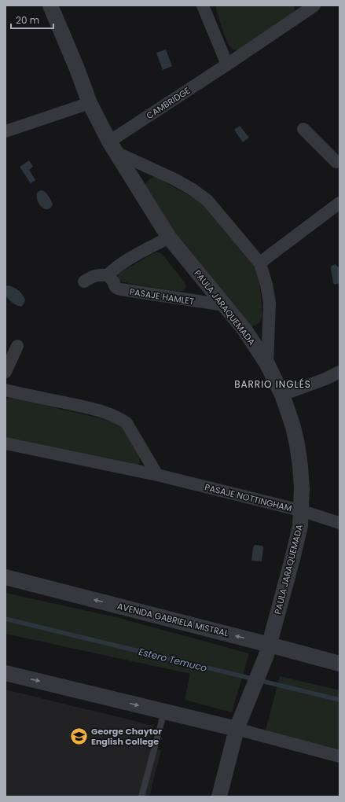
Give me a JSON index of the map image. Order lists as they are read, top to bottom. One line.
{"streets":{"street":["CAMBRIDGE","PASAJE HAMLET","PAULA JARAQUEMADA","PASAJE NOTTINGHAM","AVENIDA GABRIELA MISTRAL"]},"crossings":[["CAMBRIDGE","PAULA JARAQUEMADA"],["PASAJE HAMLET","PAULA JARAQUEMADA"],["PAULA JARAQUEMADA","PASAJE NOTTINGHAM"],["PAULA JARAQUEMADA","AVENIDA GABRIELA MISTRAL"]],"districts":["BARRIO INGLÉS"],"water":["Estero Temuco"],"places":{"school or university":["George Chaytor English College"]},"scale_bar":"20 m"}
